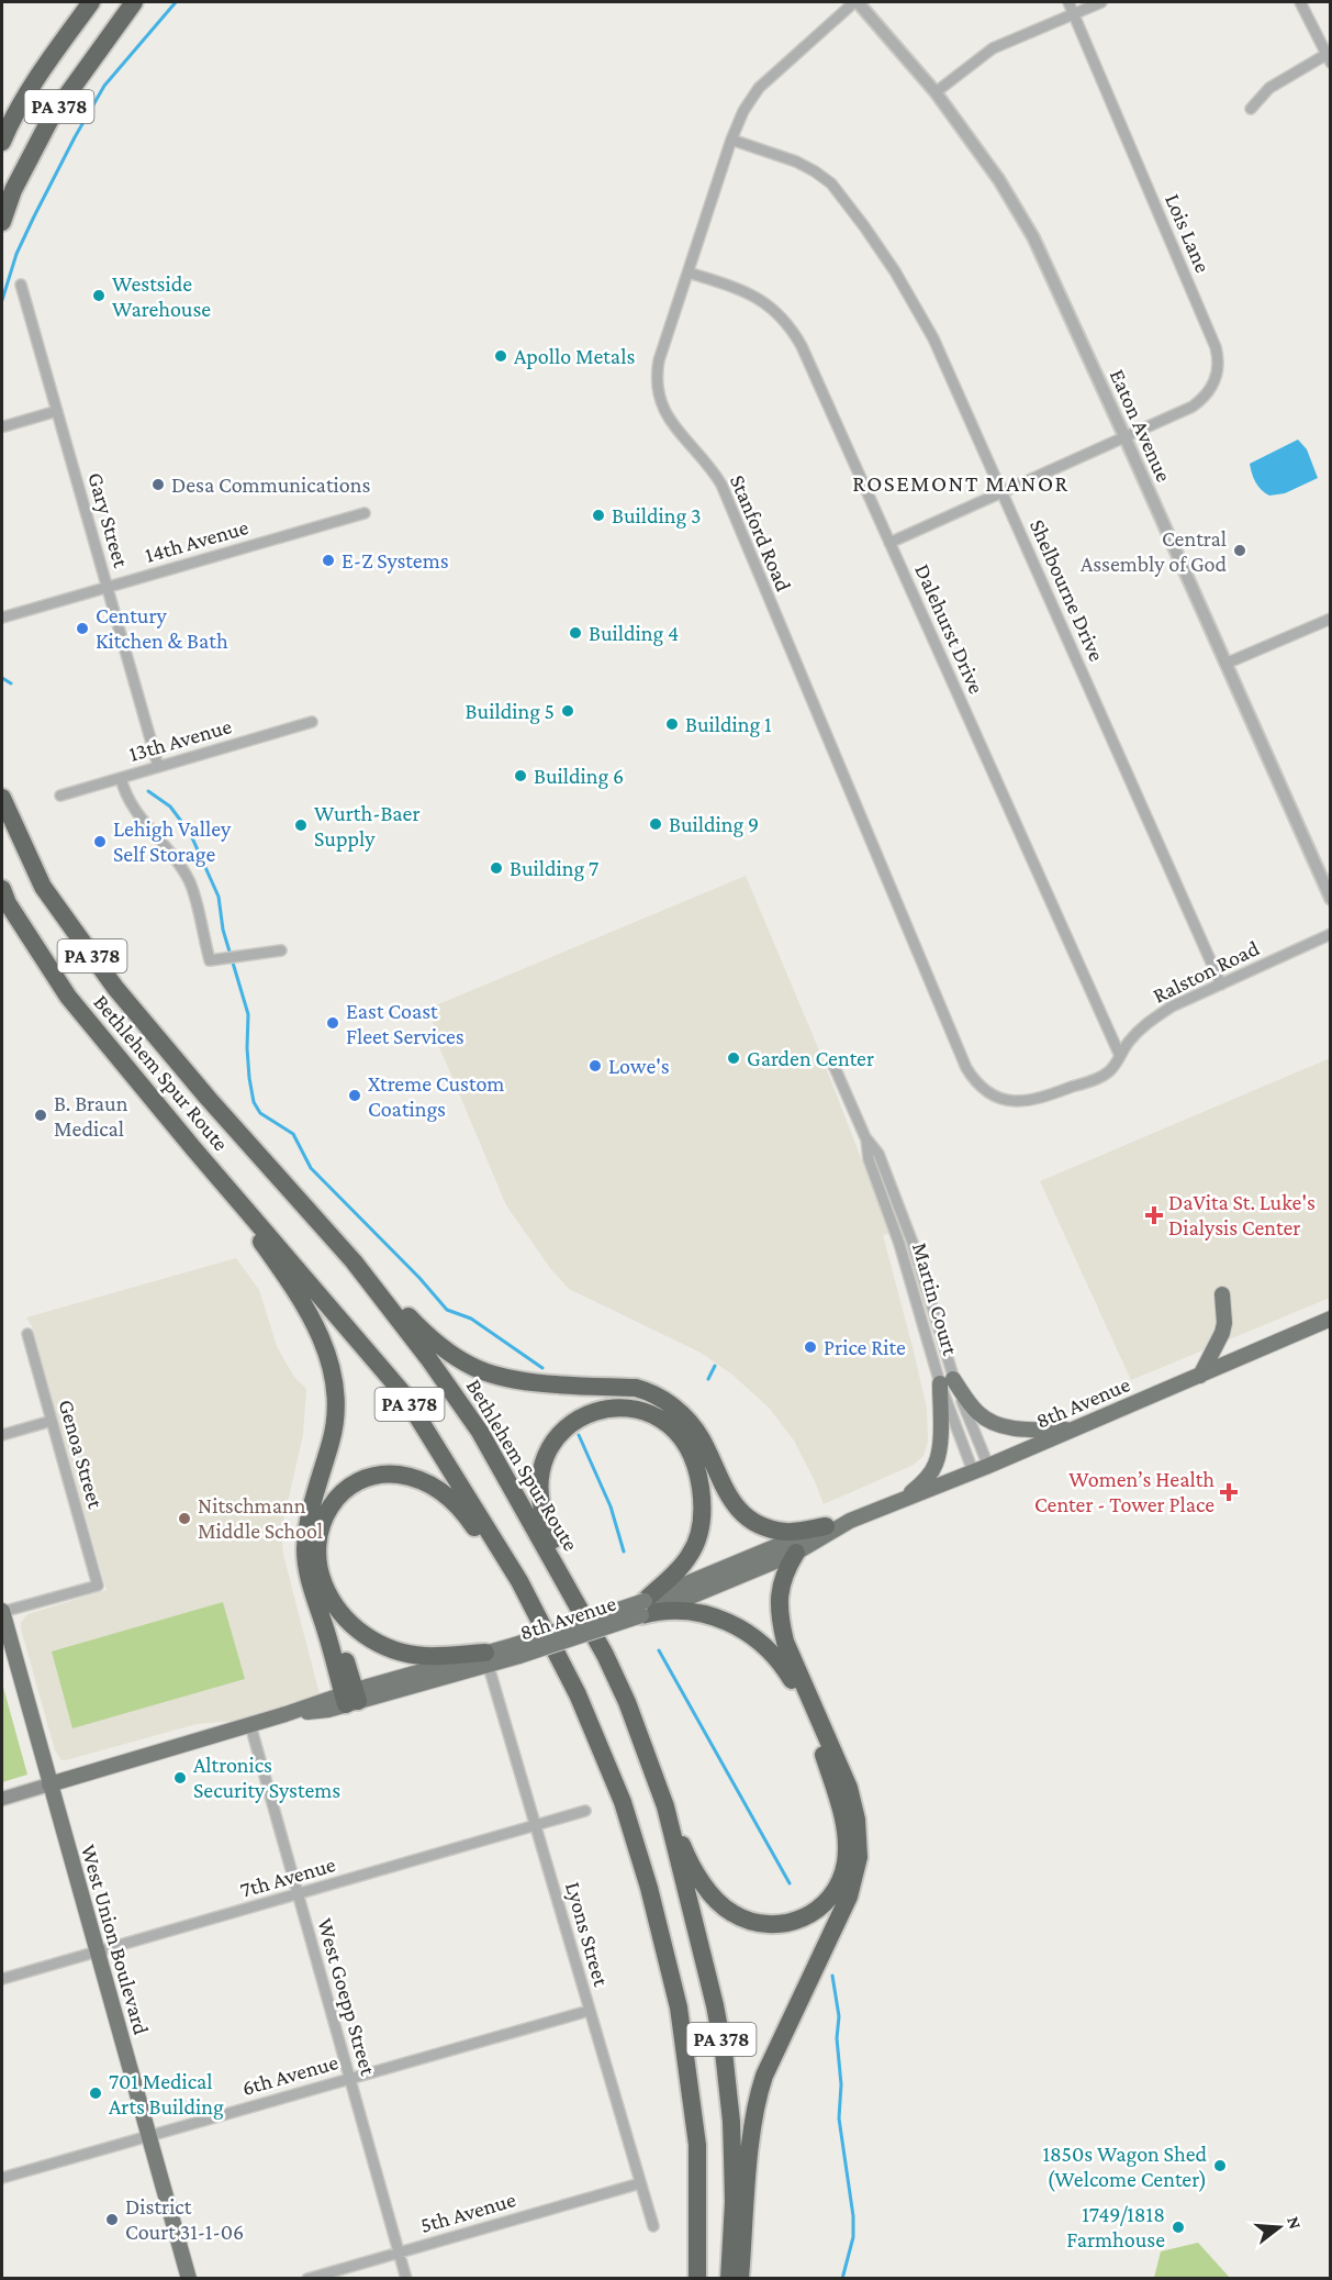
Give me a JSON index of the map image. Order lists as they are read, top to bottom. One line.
{"streets":{"highway":["PA 378","Bethlehem Spur Route"],"main road":["8th Avenue","West Union Boulevard"],"street":["Lois Lane","Eaton Avenue","Gary Street","Stanford Road","14th Avenue","Shelbourne Drive","Dalehurst Drive","13th Avenue","Ralston Road","Martin Court","Genoa Street","7th Avenue","Lyons Street","West Goepp Street","6th Avenue","5th Avenue"]},"crossings":[["Lois Lane","Eaton Avenue"],["Lois Lane","Shelbourne Drive"],["Lois Lane","Dalehurst Drive"],["Eaton Avenue","Stanford Road"],["Gary Street","14th Avenue"],["Gary Street","13th Avenue"],["Stanford Road","Shelbourne Drive"],["Stanford Road","Dalehurst Drive"],["Stanford Road","Ralston Road"],["Shelbourne Drive","Ralston Road"],["Dalehurst Drive","Ralston Road"],["Martin Court","8th Avenue"],["8th Avenue","Lyons Street"],["8th Avenue","West Union Boulevard"],["8th Avenue","West Goepp Street"],["Genoa Street","West Union Boulevard"],["7th Avenue","Lyons Street"],["7th Avenue","West Union Boulevard"],["7th Avenue","West Goepp Street"],["Lyons Street","6th Avenue"],["Lyons Street","5th Avenue"],["West Union Boulevard","6th Avenue"],["West Goepp Street","6th Avenue"],["West Goepp Street","5th Avenue"]],"districts":["ROSEMONT MANOR"],"places":{"other":["Westside Warehouse","Apollo Metals","Desa Communications","Building 3","Central Assembly of God","E-Z Systems","Century Kitchen & Bath","Building 4","Building 5","Building 1","Building 6","Building 9","Wurth-Baer Supply","Lehigh Valley Self Storage","Building 7","East Coast Fleet Services","Garden Center","Lowe's","Xtreme Custom Coatings","B. Braun Medical","Price Rite","Nitschmann Middle School","Altronics Security Systems","701 Medical Arts Building","1850s Wagon Shed (Welcome Center)","District Court 31-1-06","1749/1818 Farmhouse"],"health":["DaVita St. Luke's Dialysis Center","Women’s Health Center - Tower Place"]},"north":"right"}
